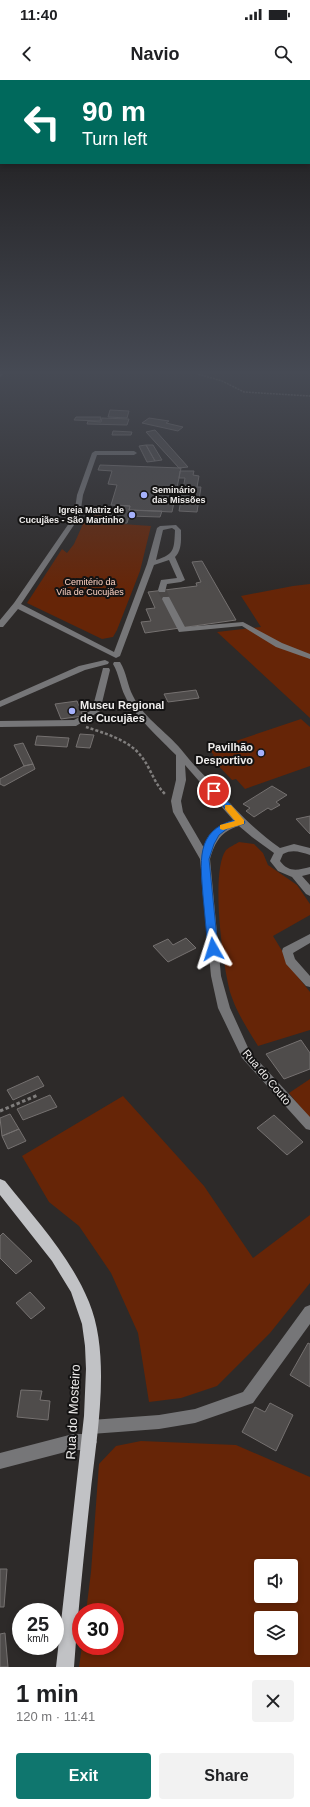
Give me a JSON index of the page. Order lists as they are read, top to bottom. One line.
{"streets":{"main road":["Rua do Mosteiro"],"street":["Rua do Couto"]},"parks":["Cemitério da Vila de Cucujães"],"places":["Seminário das Missões","Igreja Matriz de Cucujães - São Martinho","Museu Regional de Cucujães","Pavilhão Desportivo"],"page":{"status":"11:40","header":"Navio","turn":["90 m","Turn left"],"speed":"25 km/h","limit":"30","heading":["1 min","120 m · 11:41"],"buttons":["Exit","Share"]}}
